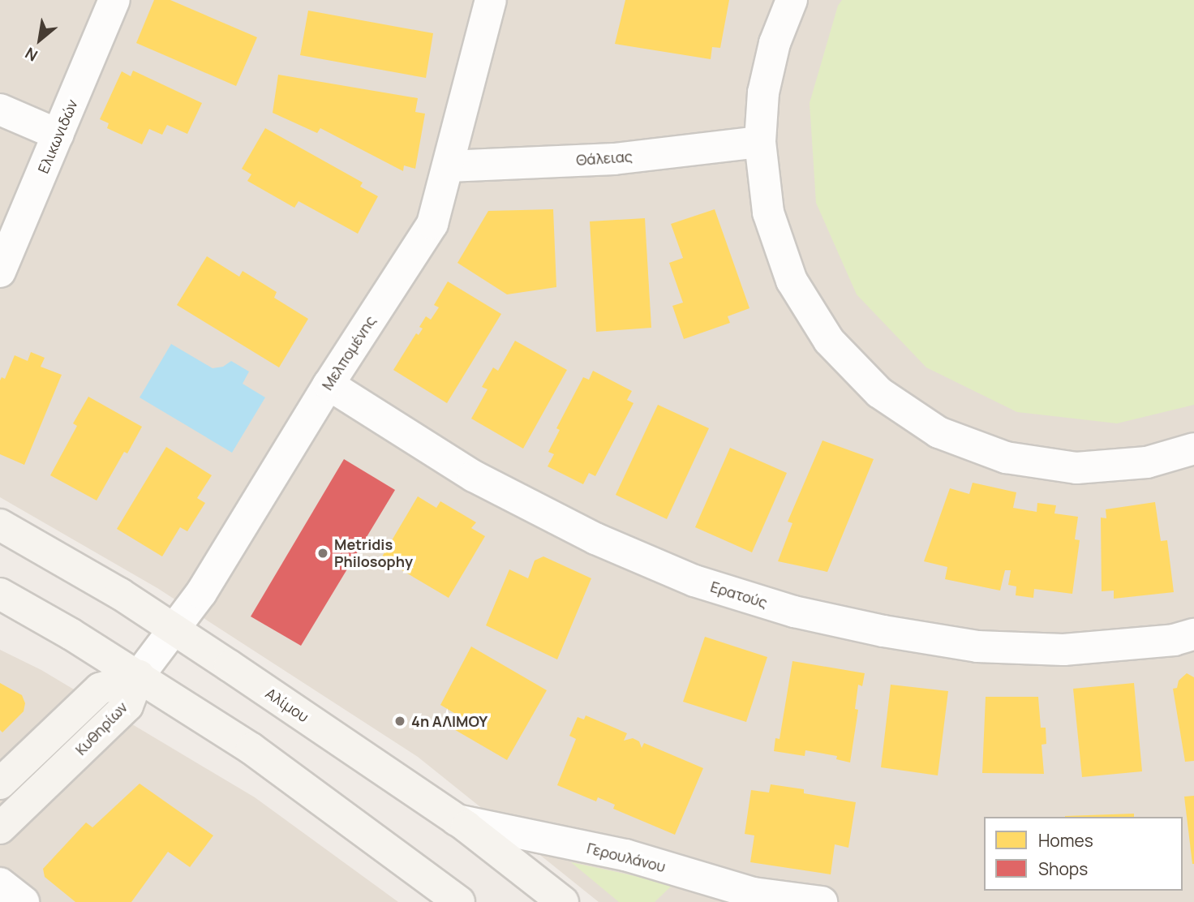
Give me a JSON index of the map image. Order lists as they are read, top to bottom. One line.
{"streets":{"main road":["Αλίμου","Κυθηρίων"],"street":["Ελικωνιδών","Θάλειας","Μελπομένης","Ερατούς","Γερουλάνου"]},"crossings":[["Θάλειας","Μελπομένης"],["Μελπομένης","Ερατούς"],["Μελπομένης","Αλίμου"],["Μελπομένης","Κυθηρίων"],["Αλίμου","Γερουλάνου"]],"places":["Metridis Philosophy","4η ΑΛΙΜΟΥ"],"legend":["Homes","Shops"],"north":"bottom left"}
